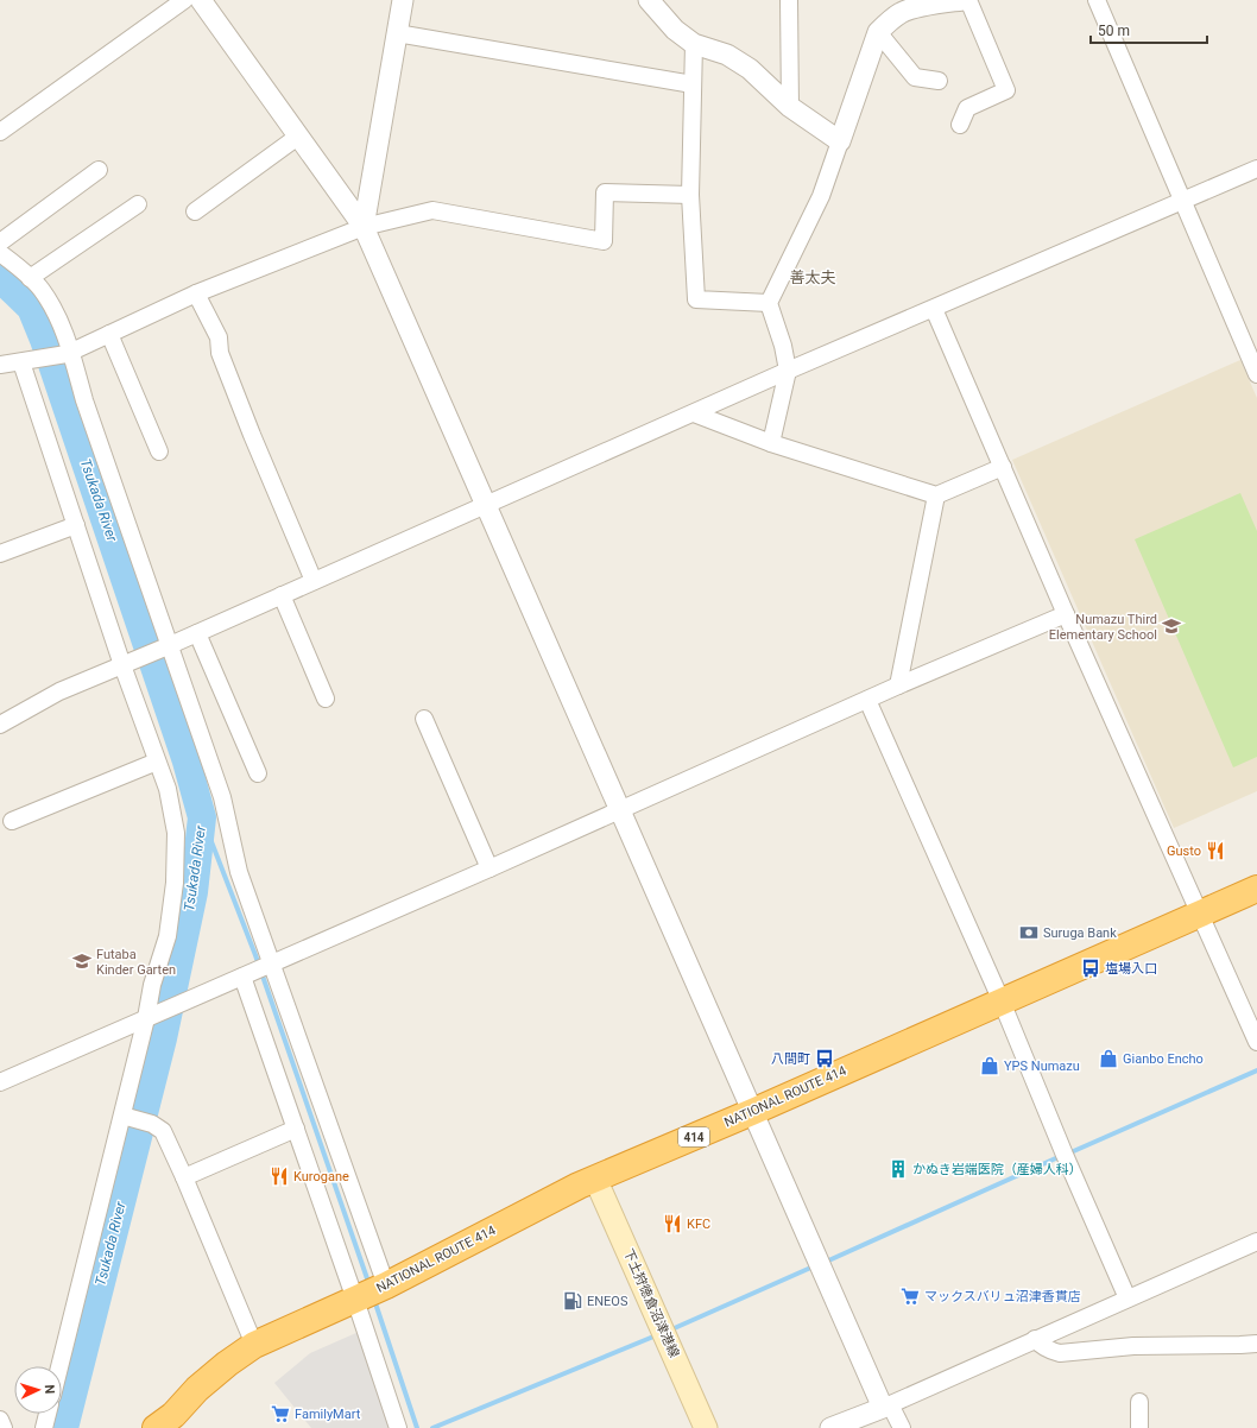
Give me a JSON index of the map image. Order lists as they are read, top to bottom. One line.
{"streets":{"highway":["NATIONAL ROUTE 414","414"],"main road":["下土狩徳倉沼津港線"]},"crossings":[["NATIONAL ROUTE 414","下土狩徳倉沼津港線"]],"districts":["善太夫"],"water":["Tsukada River"],"places":{"school or university":["Numazu Third Elementary School","Futaba Kinder Garten"],"restaurant":["Gusto","Kurogane","KFC"],"bank":["Suruga Bank"],"bus stop":["塩場入口","八間町"],"shop":["Gianbo Encho","YPS Numazu"],"building":["かぬき岩端医院（産婦人科）"],"supermarket":["マックスバリュ沼津香貫店","FamilyMart"],"fuel station":["ENEOS"]},"scale_bar":"50 m","north":"right"}
